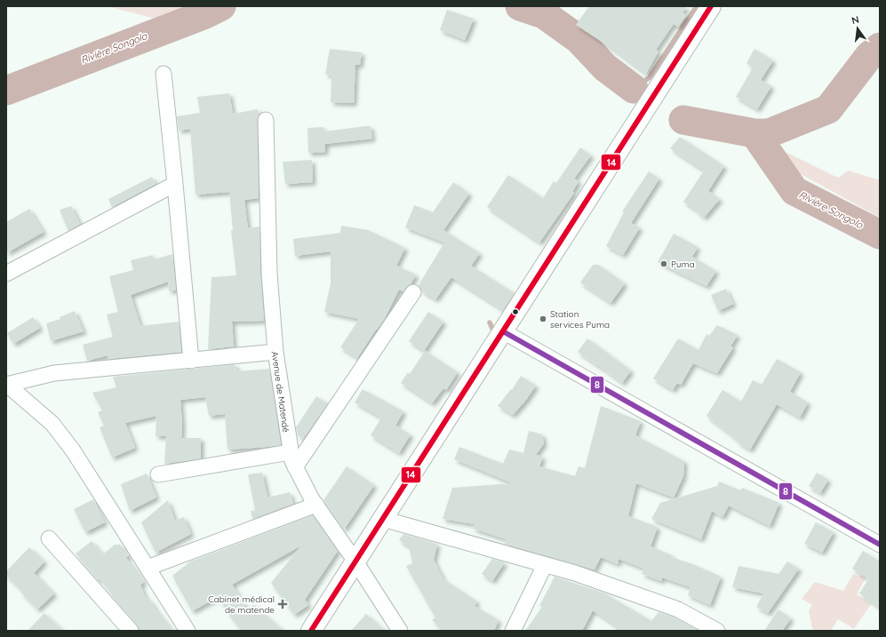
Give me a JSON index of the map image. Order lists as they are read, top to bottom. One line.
{"streets":{"street":["Avenue de Matendé"]},"water":["Rivière Songolo"],"places":{"other":["Puma","Station services Puma"],"health":["Cabinet médical de matende"]},"lines":["transit line 14","transit line 8"],"north":"top"}
